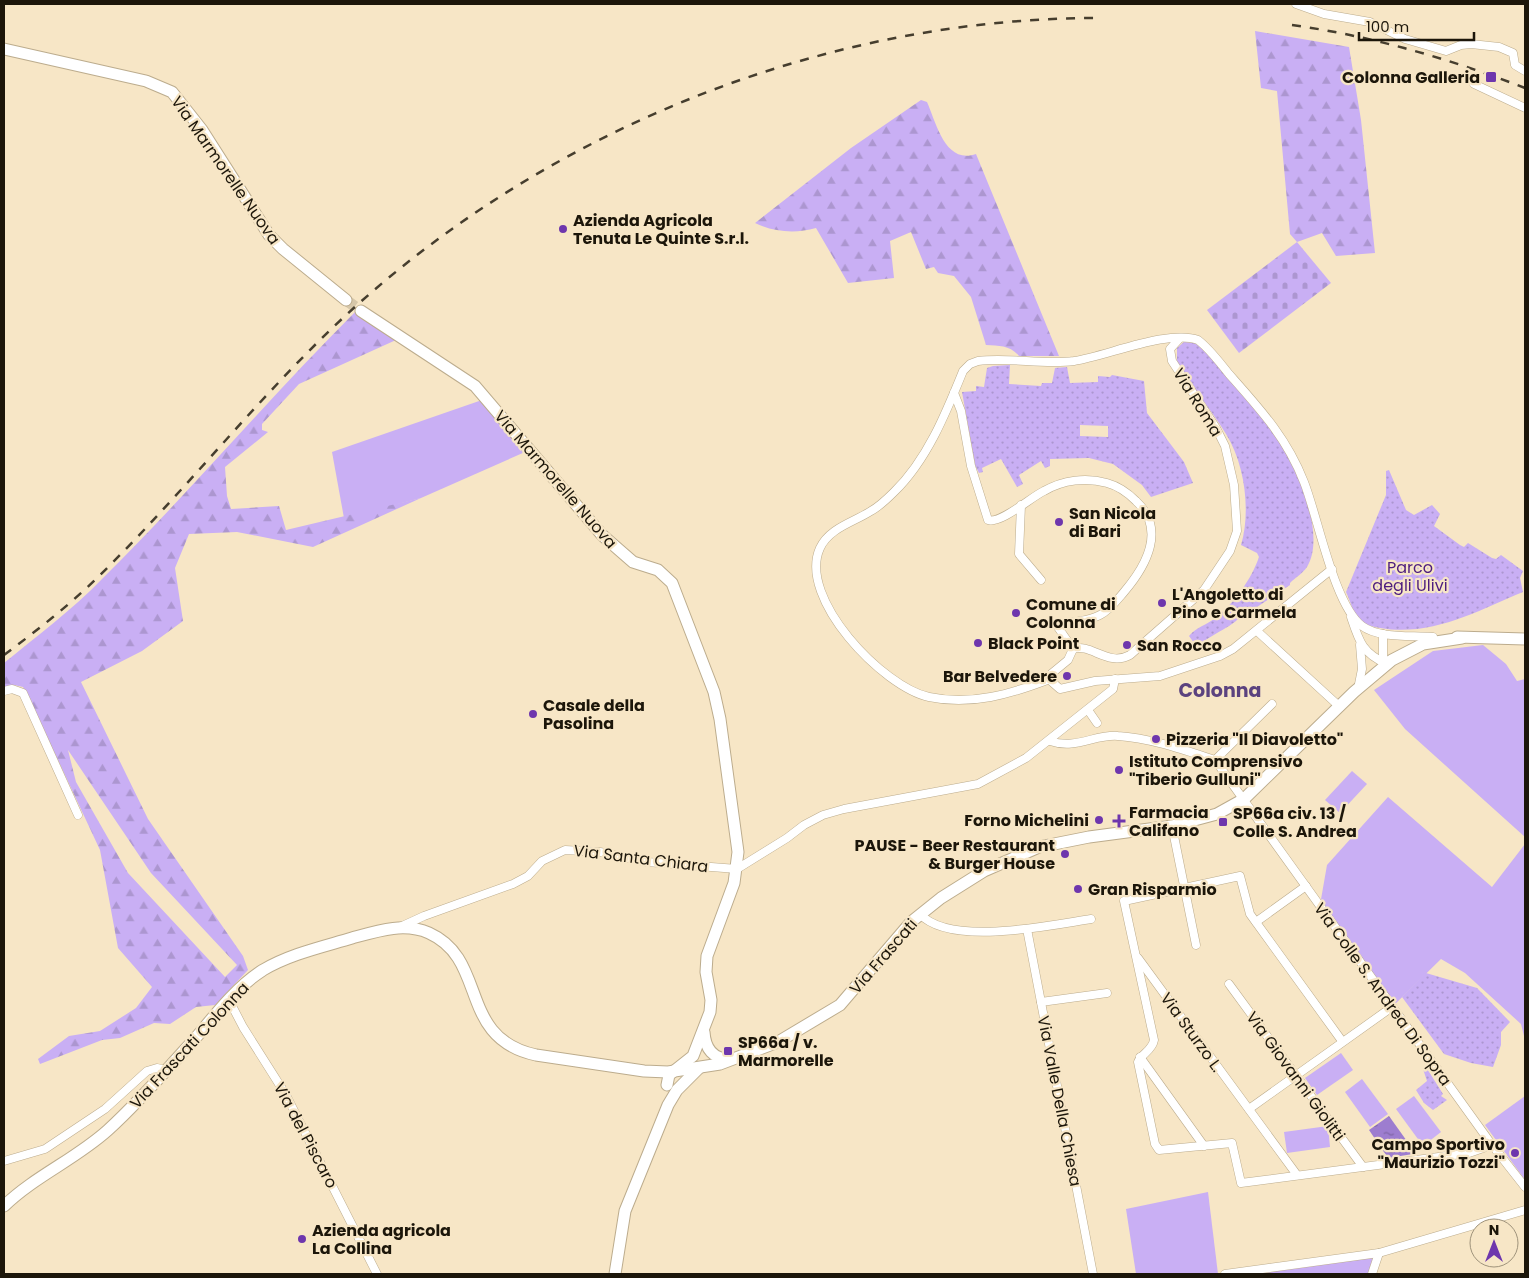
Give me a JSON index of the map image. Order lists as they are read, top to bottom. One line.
{"streets":{"street":["Via Marmorelle Nuova","Via Roma","Via Santa Chiara","Via Frascati","Via Colle S. Andrea Di Sopra","Via Sturzo L.","Via Frascati Colonna","Via Giovanni Giolitti","Via Valle Della Chiesa","Via del Piscaro"]},"crossings":[["Via Marmorelle Nuova","Via Santa Chiara"],["Via Marmorelle Nuova","Via Frascati"],["Via Marmorelle Nuova","Via Frascati Colonna"],["Via Santa Chiara","Via Frascati Colonna"],["Via Frascati","Via Colle S. Andrea Di Sopra"],["Via Frascati","Via Frascati Colonna"],["Via Frascati Colonna","Via del Piscaro"]],"districts":["Colonna"],"parks":["Parco degli Ulivi"],"places":{"transit":["Colonna Galleria","SP66a civ. 13 / Colle S. Andrea","SP66a / v. Marmorelle"],"other":["Azienda Agricola Tenuta Le Quinte S.r.l.","San Nicola di Bari","L'Angoletto di Pino e Carmela","Comune di Colonna","Black Point","San Rocco","Bar Belvedere","Casale della Pasolina","Pizzeria \"Il Diavoletto\"","Istituto Comprensivo \"Tiberio Gulluni\"","Forno Michelini","PAUSE - Beer Restaurant & Burger House","Gran Risparmio","Campo Sportivo \"Maurizio Tozzi\"","Azienda agricola La Collina"],"health":["Farmacia Califano"]},"scale_bar":"100 m","north":"top"}
